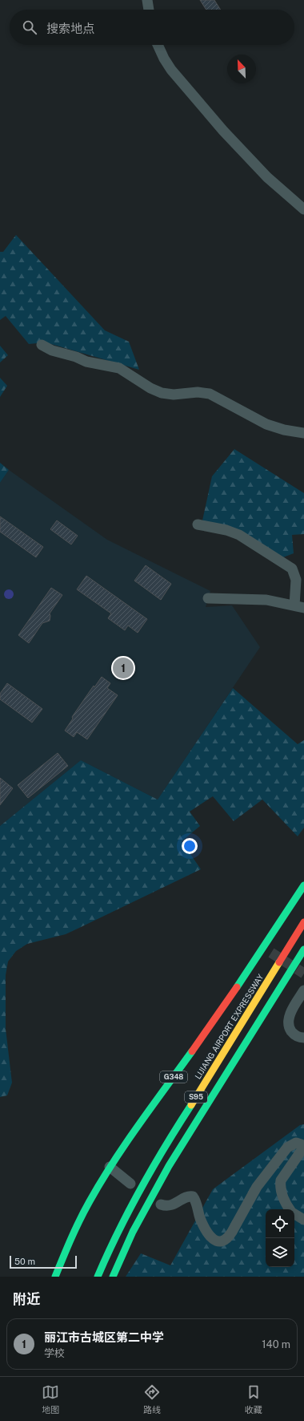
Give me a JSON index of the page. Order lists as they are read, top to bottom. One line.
{"streets":{"highway":["LIJIANG AIRPORT EXPRESSWAY","G348","S95"]},"scale_bar":"50 m","north":"top left","page":{"search":"搜索地点","pins":"1","scale":"50 m","heading":"附近","list":[{"mark":"1","name":"丽江市古城区第二中学","note":"学校","value":"140 m"}],"nav":["地图","路线","收藏"]}}
